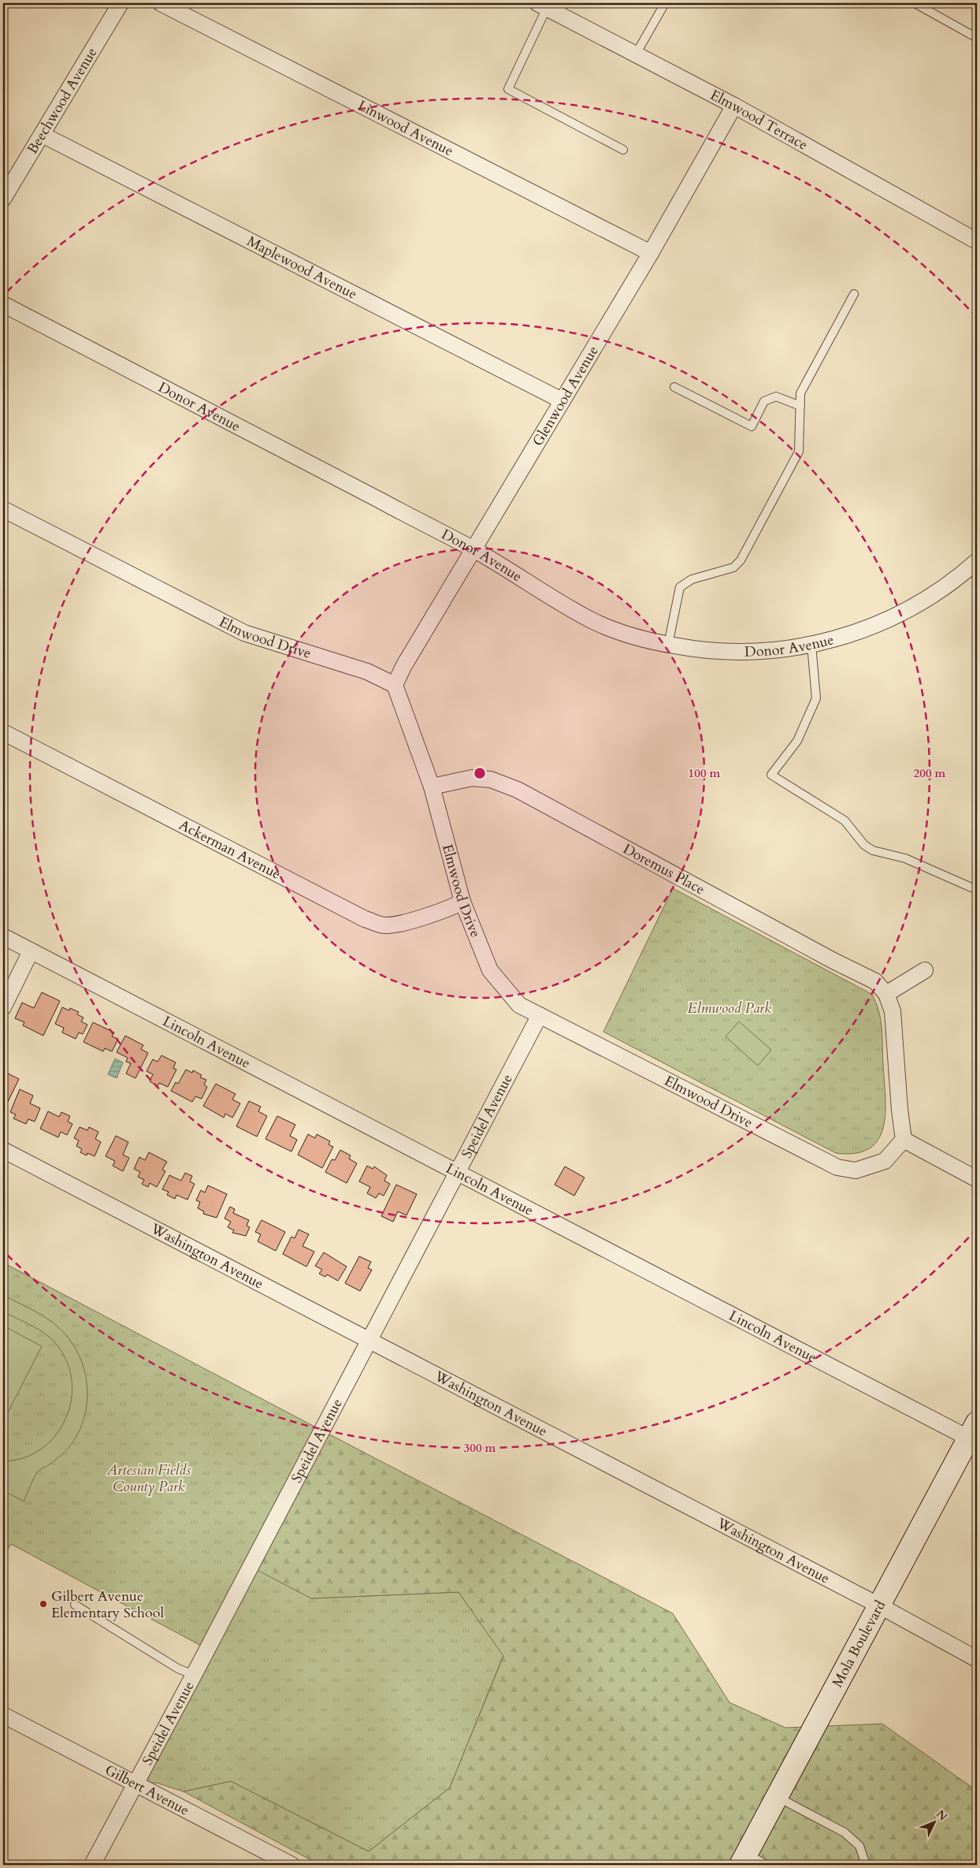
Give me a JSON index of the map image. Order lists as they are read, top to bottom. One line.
{"streets":{"street":["Beechwood Avenue","Elmwood Terrace","Linwood Avenue","Maplewood Avenue","Glenwood Avenue","Donor Avenue","Elmwood Drive","Ackerman Avenue","Doremus Place","Lincoln Avenue","Speidel Avenue","Washington Avenue","Mola Boulevard","Gilbert Avenue"]},"crossings":[["Beechwood Avenue","Maplewood Avenue"],["Elmwood Terrace","Glenwood Avenue"],["Linwood Avenue","Glenwood Avenue"],["Maplewood Avenue","Glenwood Avenue"],["Glenwood Avenue","Donor Avenue"],["Glenwood Avenue","Elmwood Drive"],["Elmwood Drive","Ackerman Avenue"],["Elmwood Drive","Doremus Place"],["Elmwood Drive","Speidel Avenue"],["Lincoln Avenue","Speidel Avenue"],["Lincoln Avenue","Mola Boulevard"],["Speidel Avenue","Washington Avenue"],["Speidel Avenue","Gilbert Avenue"],["Washington Avenue","Mola Boulevard"]],"parks":["Elmwood Park","Artesian Fields County Park"],"places":["Gilbert Avenue Elementary School"],"north":"top right","rings":["100 m","200 m","300 m"]}
